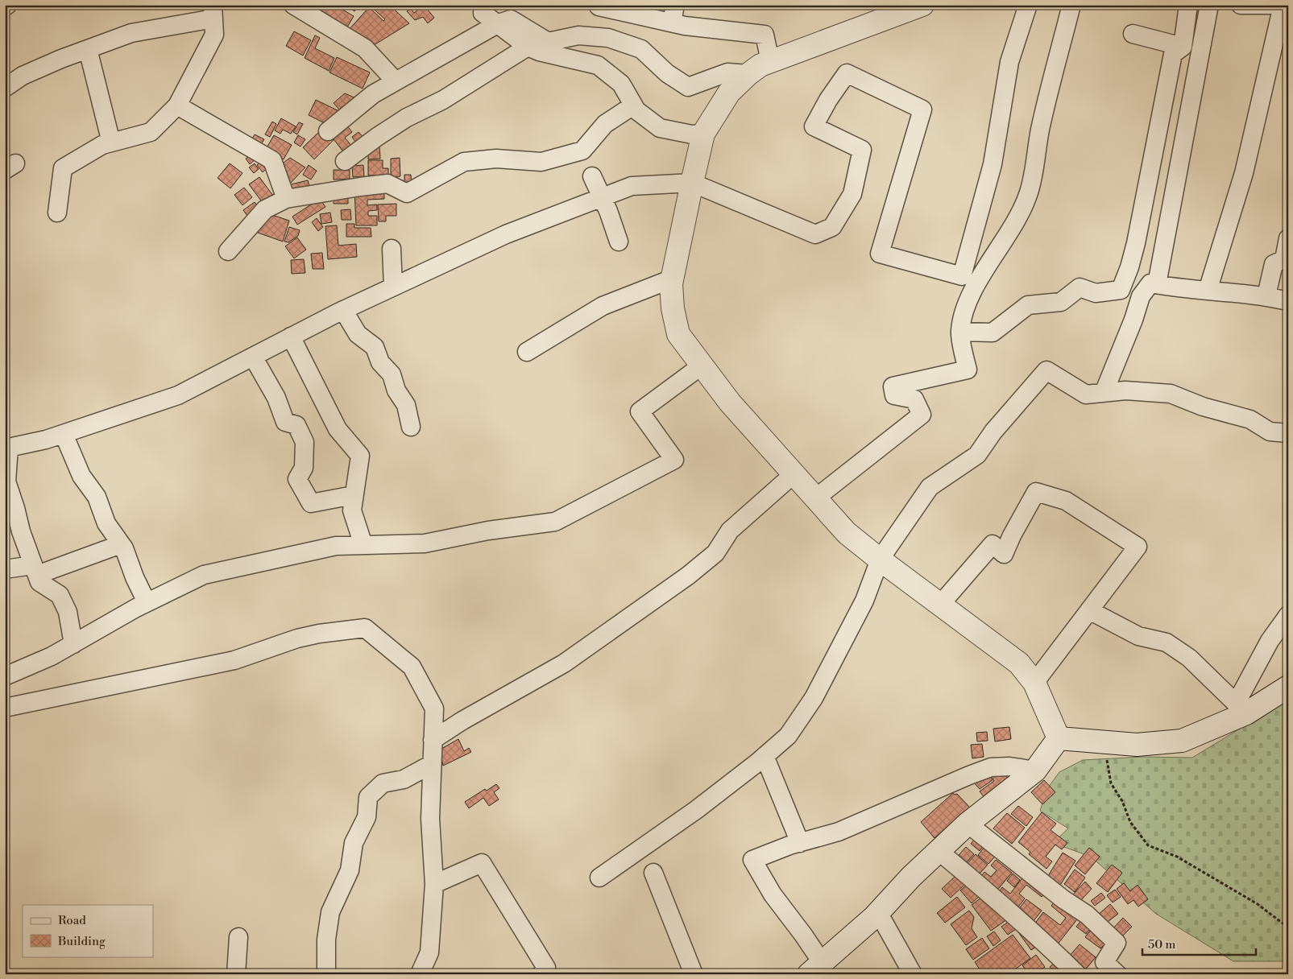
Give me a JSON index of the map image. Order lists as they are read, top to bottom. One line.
{"legend":["Road","Building"],"scale_bar":"50 m"}
